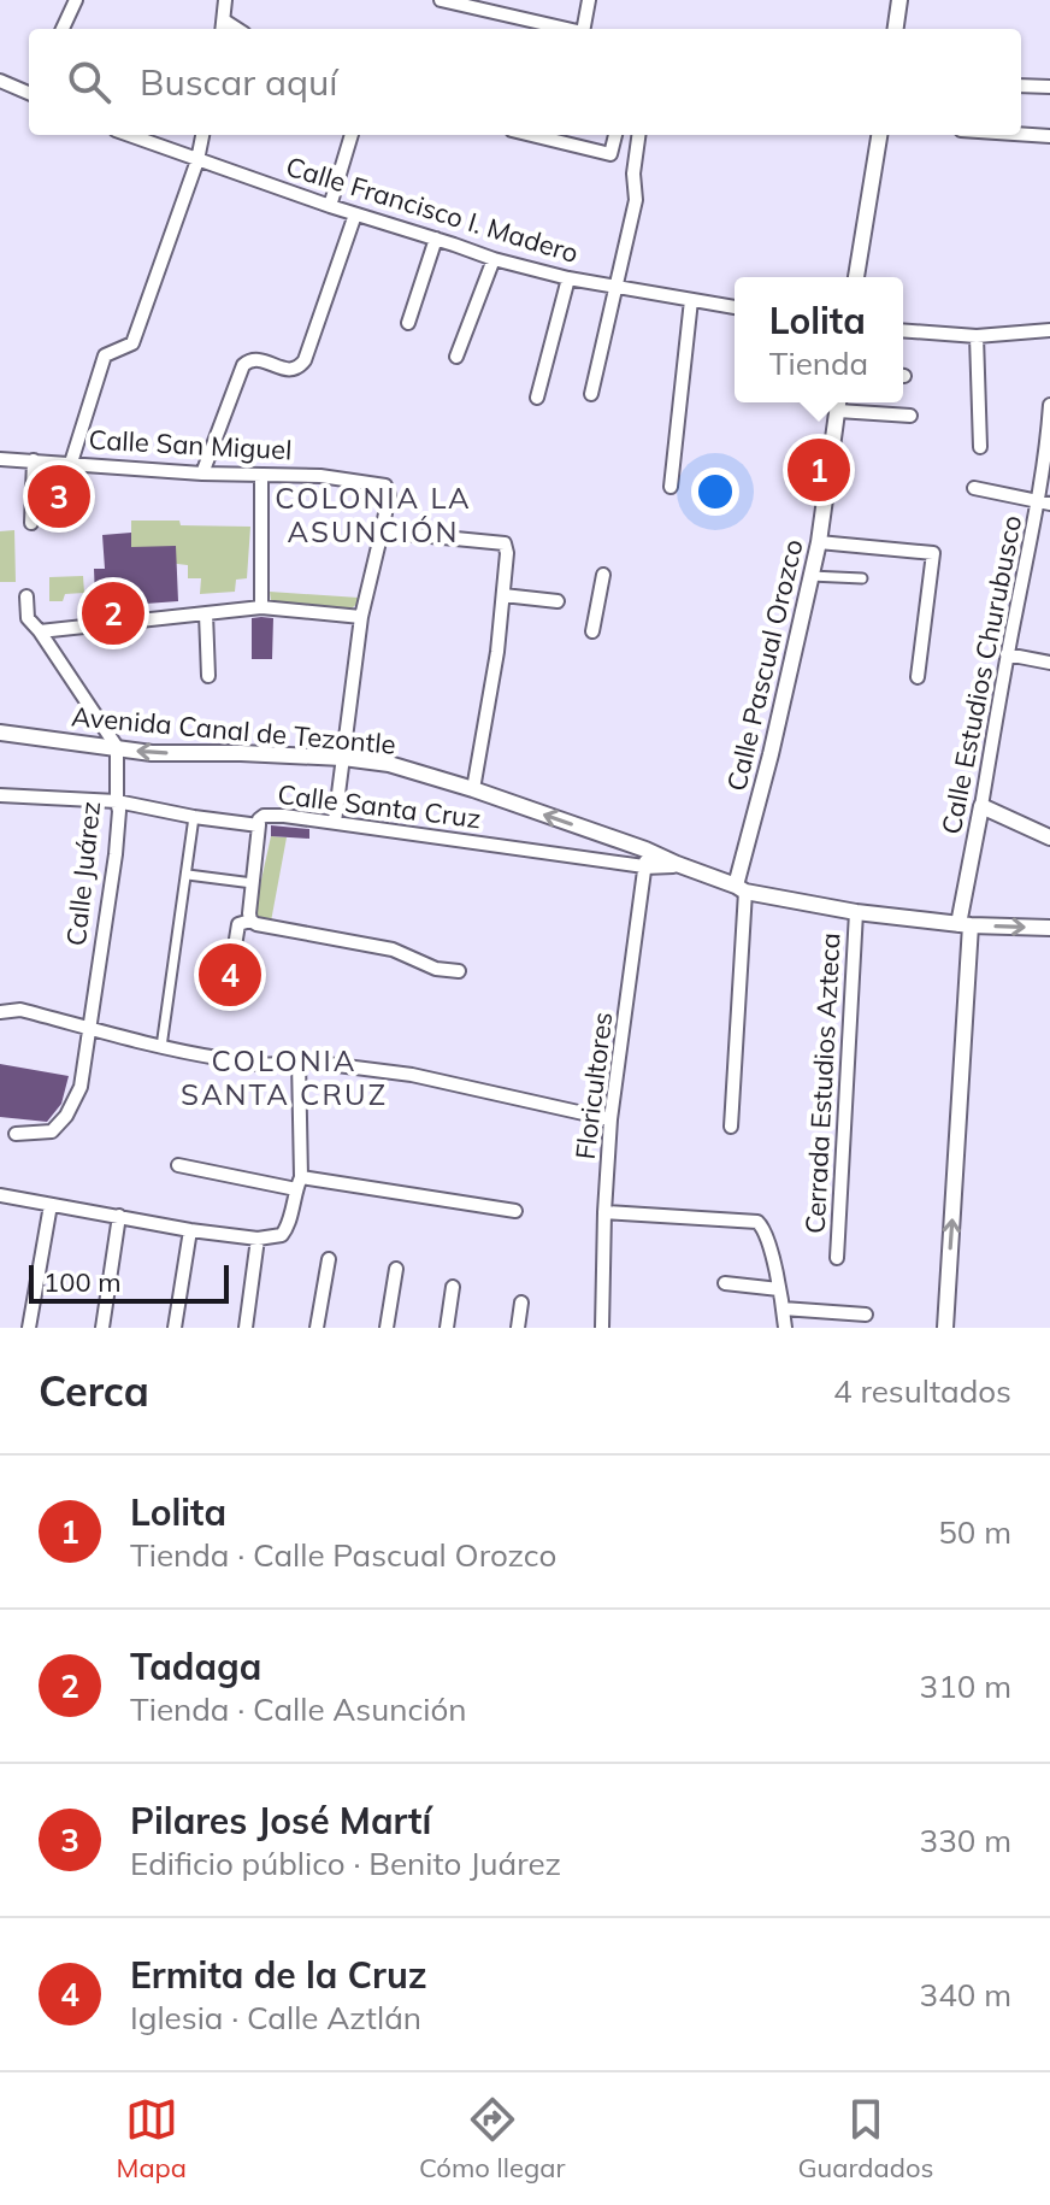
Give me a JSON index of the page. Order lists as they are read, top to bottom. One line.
{"streets":{"street":["Calle Francisco I. Madero","Calle San Miguel","Calle Pascual Orozco","Calle Estudios Churubusco","Avenida Canal de Tezontle","Calle Santa Cruz","Calle Juárez","Cerrada Estudios Azteca","Floricultores"]},"crossings":[["Calle Pascual Orozco","Avenida Canal de Tezontle"],["Calle Estudios Churubusco","Avenida Canal de Tezontle"],["Avenida Canal de Tezontle","Calle Santa Cruz"],["Avenida Canal de Tezontle","Calle Juárez"],["Avenida Canal de Tezontle","Cerrada Estudios Azteca"],["Avenida Canal de Tezontle","Floricultores"],["Calle Santa Cruz","Calle Juárez"],["Calle Santa Cruz","Floricultores"]],"one_way":["Calle Estudios Churubusco"],"districts":["COLONIA LA ASUNCIÓN","COLONIA SANTA CRUZ"],"scale_bar":"100 m","page":{"search":"Buscar aquí","popup":["Lolita","Tienda"],"pins":["1","3","2","4"],"scale":"100 m","heading":["Cerca","4 resultados"],"list":[{"mark":"1","name":"Lolita","note":"Tienda · Calle Pascual Orozco","value":"50 m"},{"mark":"2","name":"Tadaga","note":"Tienda · Calle Asunción","value":"310 m"},{"mark":"3","name":"Pilares José Martí","note":"Edificio público · Benito Juárez","value":"330 m"},{"mark":"4","name":"Ermita de la Cruz","note":"Iglesia · Calle Aztlán","value":"340 m"}],"nav":["Mapa","Cómo llegar","Guardados"]}}
